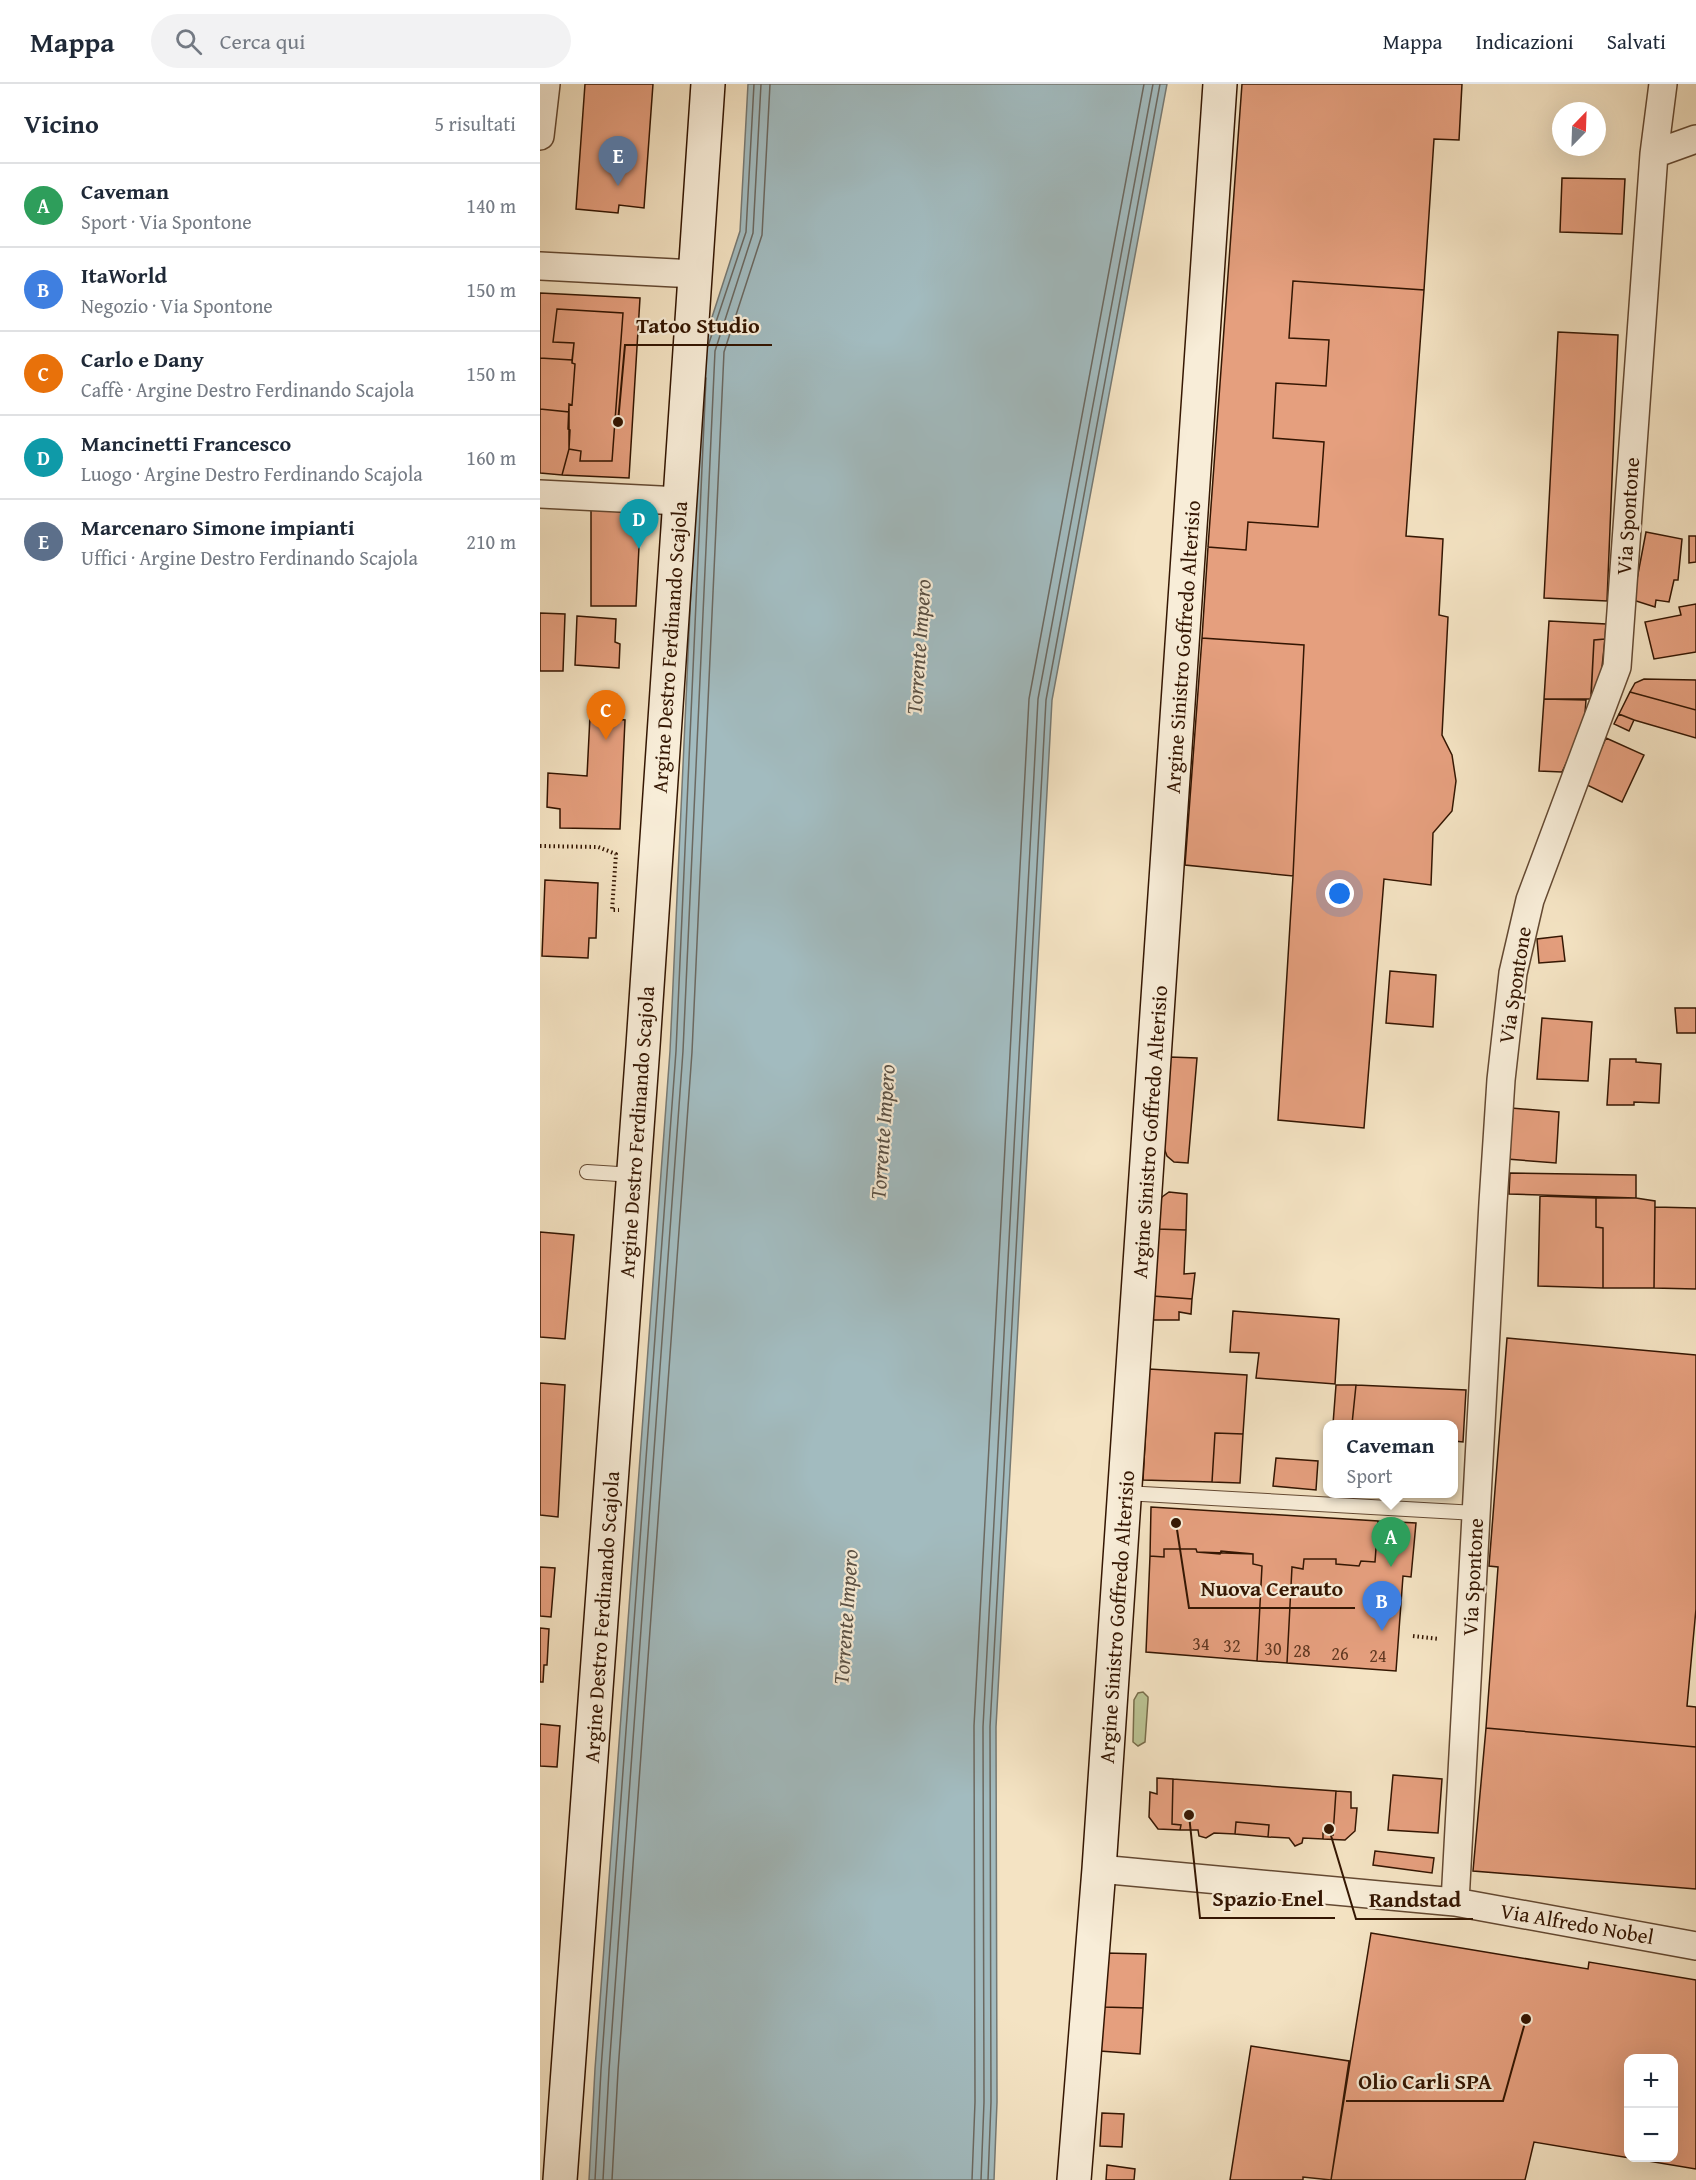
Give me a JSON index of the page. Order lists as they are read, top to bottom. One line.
{"streets":{"main road":["Argine Destro Ferdinando Scajola","Argine Sinistro Goffredo Alterisio"],"street":["Via Spontone","Via Alfredo Nobel"]},"crossings":[["Via Spontone","Via Alfredo Nobel"],["Argine Sinistro Goffredo Alterisio","Via Alfredo Nobel"]],"water":["Torrente Impero"],"places":["Tatoo Studio","Nuova Cerauto","Spazio Enel","Randstad","Olio Carli SPA"],"house_numbers":["34","32","30","28","26","24"],"north":"top right","page":{"header":"Mappa","search":"Cerca qui","nav":["Mappa","Indicazioni","Salvati"],"heading":["Vicino","5 risultati"],"pins":["E","D","C","A","B"],"list":[{"mark":"A","name":"Caveman","note":"Sport · Via Spontone","value":"140 m"},{"mark":"B","name":"ItaWorld","note":"Negozio · Via Spontone","value":"150 m"},{"mark":"C","name":"Carlo e Dany","note":"Caffè · Argine Destro Ferdinando Scajola","value":"150 m"},{"mark":"D","name":"Mancinetti Francesco","note":"Luogo · Argine Destro Ferdinando Scajola","value":"160 m"},{"mark":"E","name":"Marcenaro Simone impianti","note":"Uffici · Argine Destro Ferdinando Scajola","value":"210 m"}],"popup":["Caveman","Sport"],"map_buttons":["+","−"]}}
